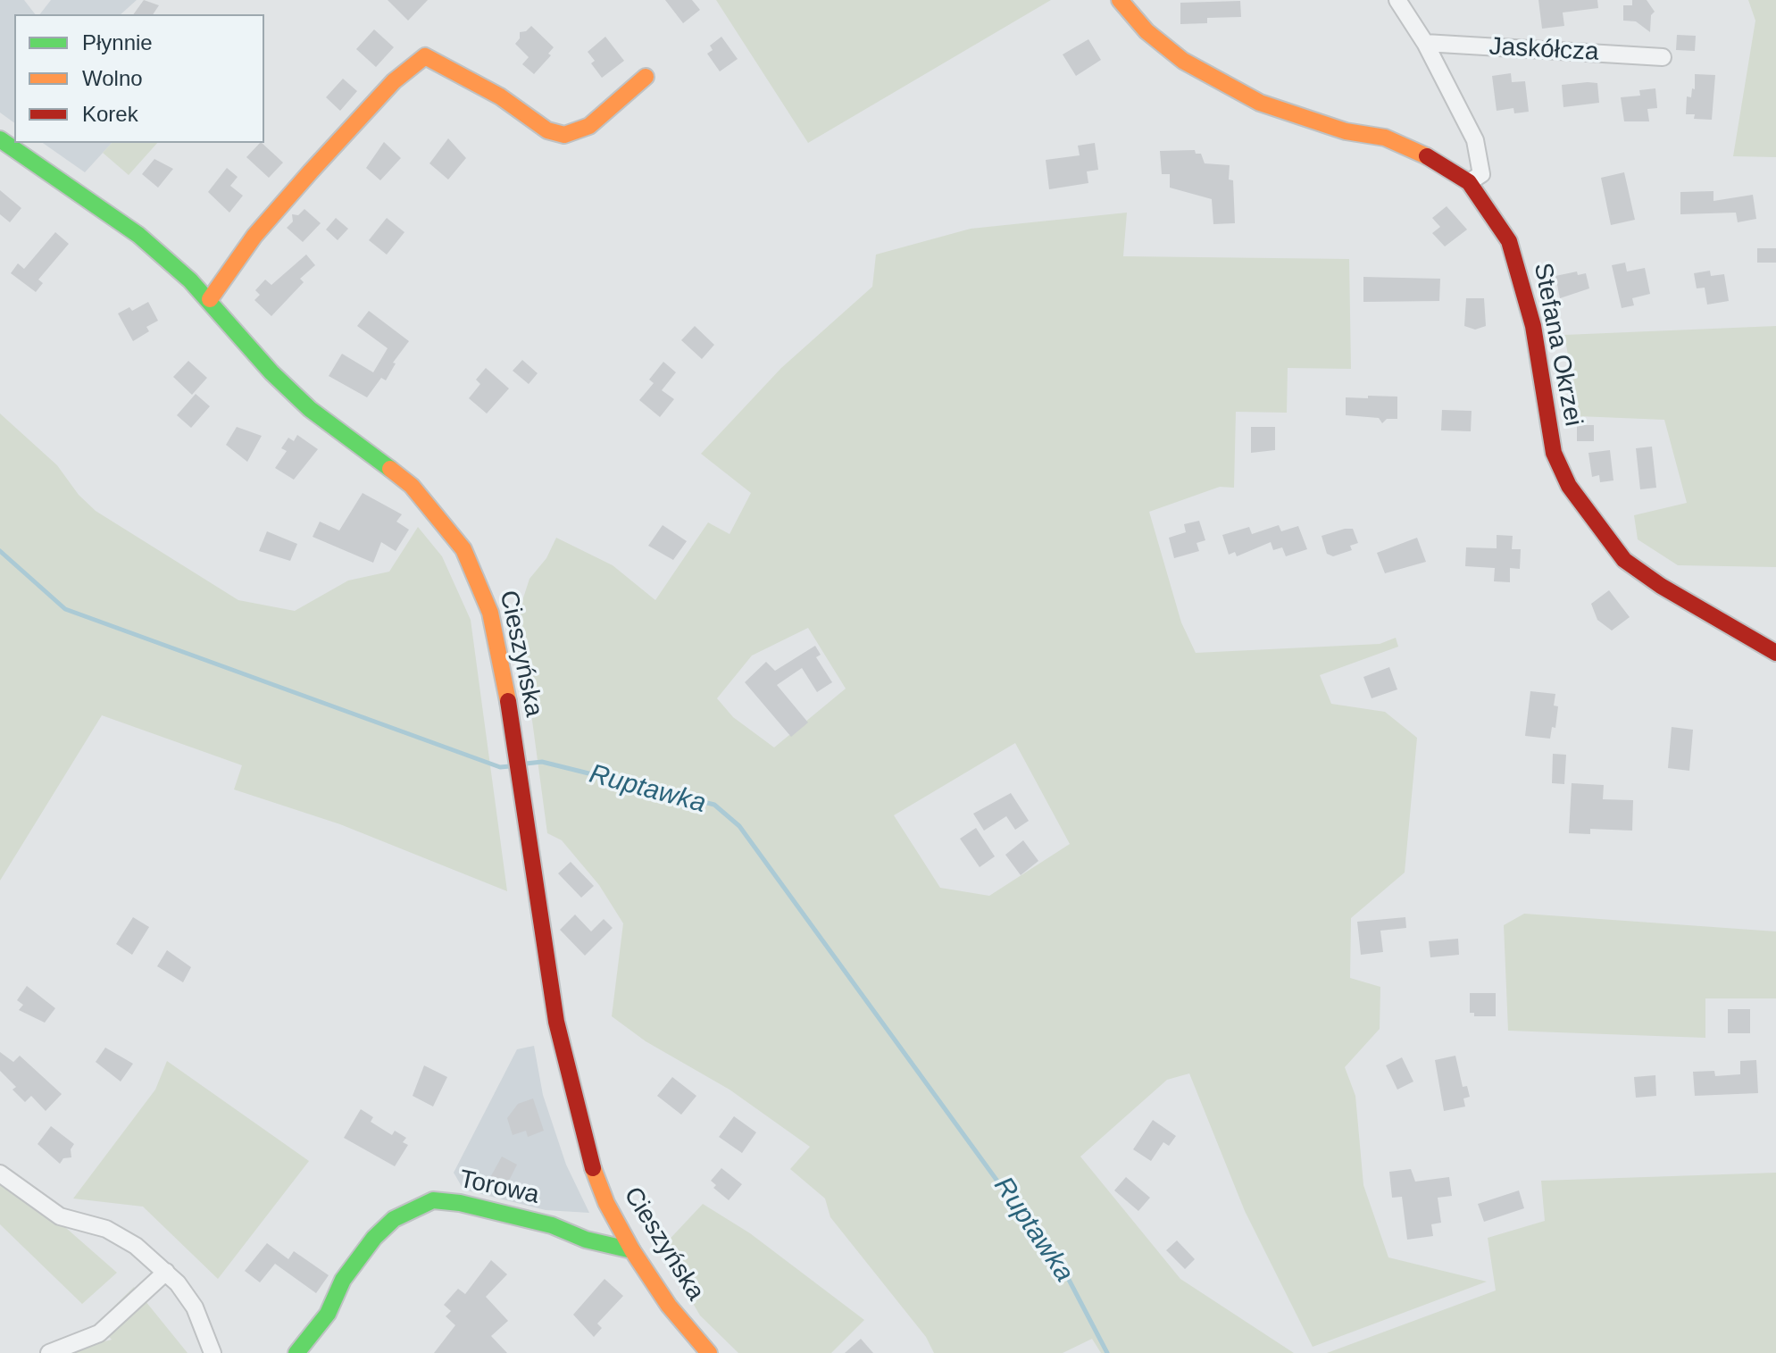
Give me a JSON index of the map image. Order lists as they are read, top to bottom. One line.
{"streets":{"street":["Jaskółcza","Stefana Okrzei","Cieszyńska","Torowa"]},"crossings":[["Cieszyńska","Torowa"]],"water":["Ruptawka"],"legend":["Płynnie","Wolno","Korek"]}
